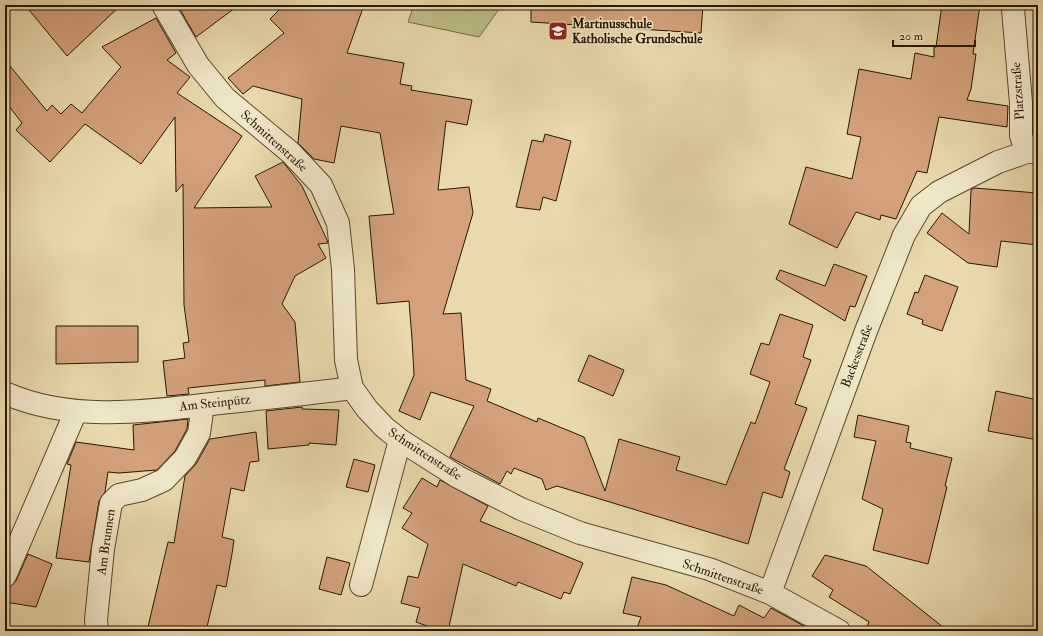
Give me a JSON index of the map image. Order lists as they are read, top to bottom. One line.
{"streets":{"street":["Platzstraße","Schmittenstraße","Backesstraße","Am Steinpütz","Am Brunnen"]},"crossings":[["Platzstraße","Backesstraße"],["Schmittenstraße","Backesstraße"],["Schmittenstraße","Am Steinpütz"],["Am Steinpütz","Am Brunnen"]],"places":{"school or university":["Martinusschule Katholische Grundschule"]},"scale_bar":"20 m"}
